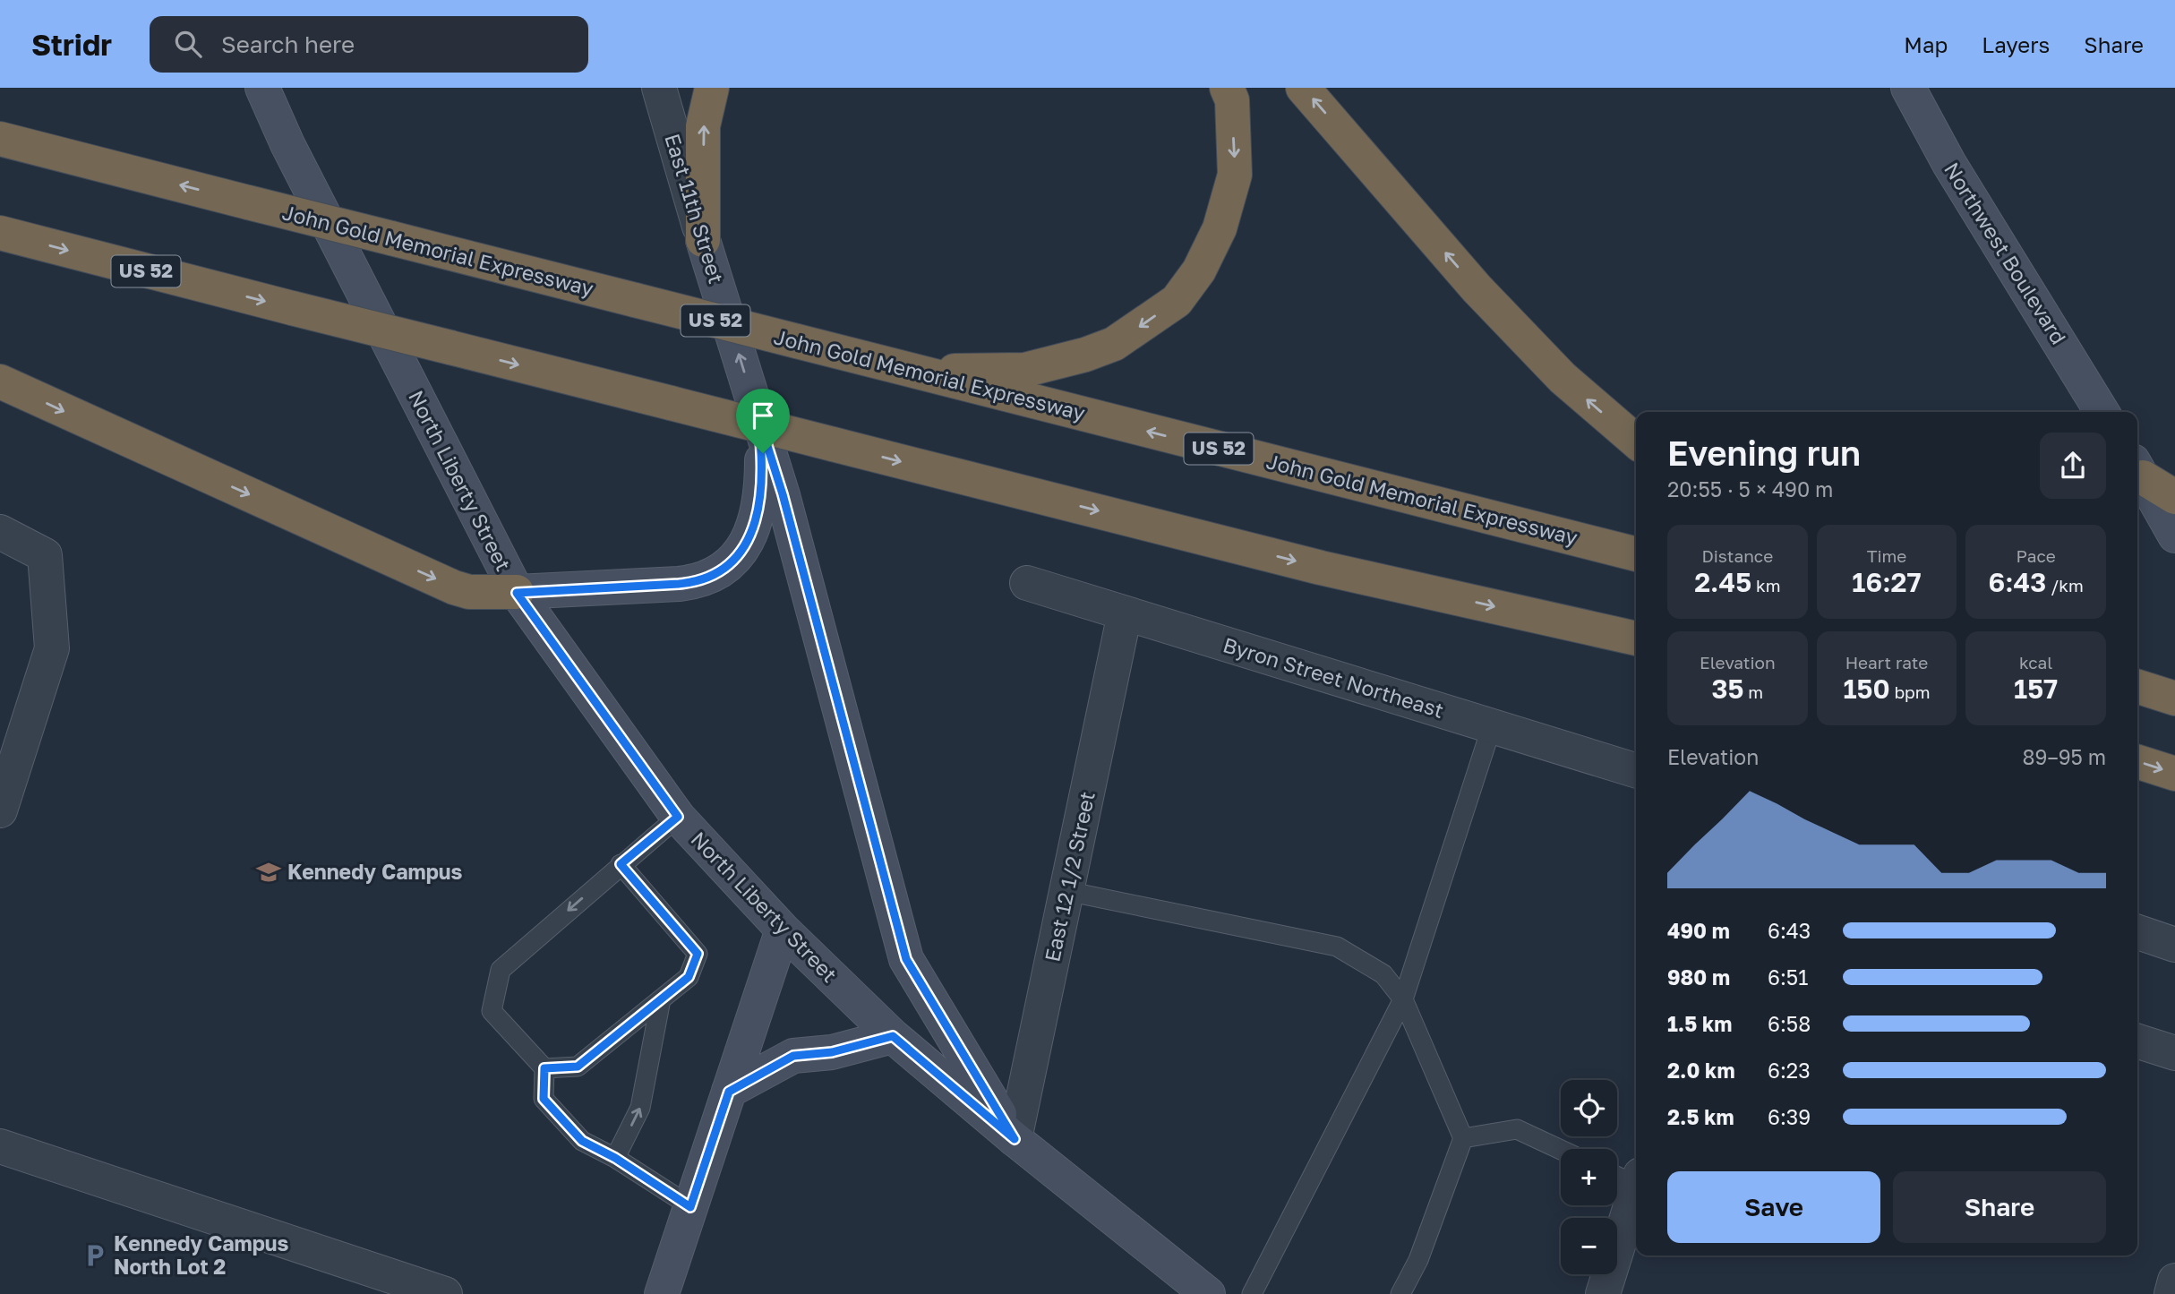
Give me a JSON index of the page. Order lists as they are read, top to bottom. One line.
{"streets":{"highway":["John Gold Memorial Expressway","US 52"],"main road":["East 11th Street","Northwest Boulevard","North Liberty Street"],"street":["Byron Street Northeast","East 12 1/2 Street"]},"crossings":[["East 11th Street","North Liberty Street"],["East 11th Street","East 12 1/2 Street"],["North Liberty Street","East 12 1/2 Street"],["Byron Street Northeast","East 12 1/2 Street"]],"places":{"school or university":["Kennedy Campus"],"parking":["Kennedy Campus North Lot 2"]},"page":{"header":"Stridr","search":"Search here","nav":["Map","Layers","Share"],"heading":["Evening run","20:55 · 5 × 490 m"],"stats":[["Distance","2.45 km"],["Time","16:27"],["Pace","6:43 /km"],["Elevation","35 m"],["Heart rate","150 bpm"],["kcal","157"]],"chart":["Elevation","89–95 m"],"list":[{"name":"490 m","note":"6:43"},{"name":"980 m","note":"6:51"},{"name":"1.5 km","note":"6:58"},{"name":"2.0 km","note":"6:23"},{"name":"2.5 km","note":"6:39"}],"map_buttons":["+","−"],"buttons":["Save","Share"]}}
